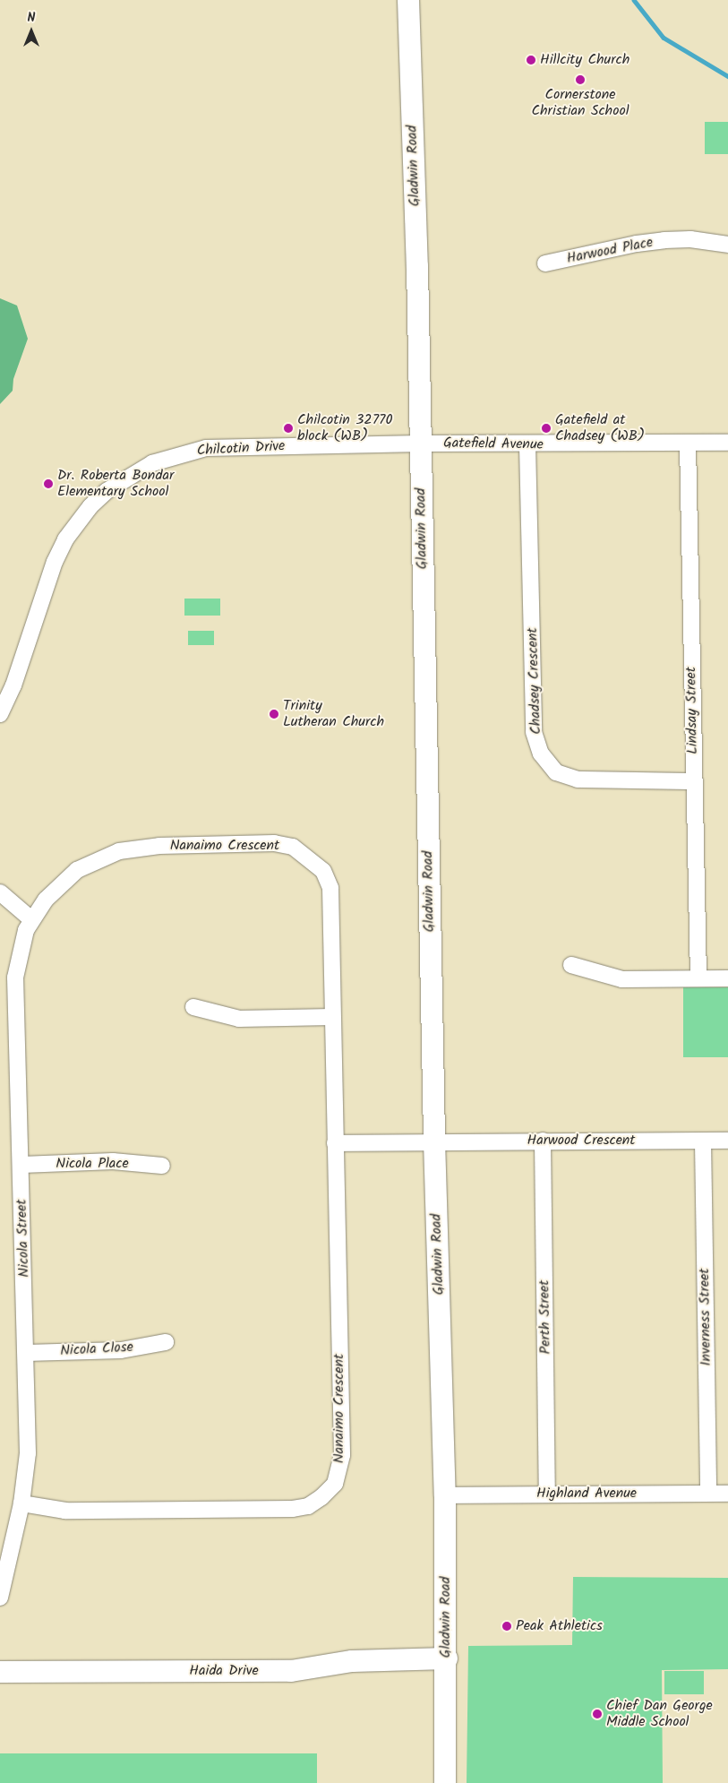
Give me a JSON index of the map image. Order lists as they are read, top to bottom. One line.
{"streets":{"main road":["Gladwin Road","Haida Drive"],"street":["Harwood Place","Gatefield Avenue","Chilcotin Drive","Chadsey Crescent","Lindsay Street","Nanaimo Crescent","Harwood Crescent","Nicola Place","Nicola Street","Perth Street","Inverness Street","Nicola Close","Highland Avenue"]},"crossings":[["Gladwin Road","Gatefield Avenue"],["Gladwin Road","Chilcotin Drive"],["Gladwin Road","Harwood Crescent"],["Gladwin Road","Highland Avenue"],["Gladwin Road","Haida Drive"],["Gatefield Avenue","Chilcotin Drive"],["Gatefield Avenue","Chadsey Crescent"],["Gatefield Avenue","Lindsay Street"],["Chadsey Crescent","Lindsay Street"],["Nanaimo Crescent","Nicola Street"],["Harwood Crescent","Perth Street"],["Harwood Crescent","Inverness Street"],["Nicola Place","Nicola Street"],["Nicola Street","Nicola Close"],["Perth Street","Highland Avenue"],["Inverness Street","Highland Avenue"]],"places":["Hillcity Church","Cornerstone Christian School","Chilcotin 32770 block (WB)","Gatefield at Chadsey (WB)","Dr. Roberta Bondar Elementary School","Trinity Lutheran Church","Peak Athletics","Chief Dan George Middle School"],"north":"top"}
